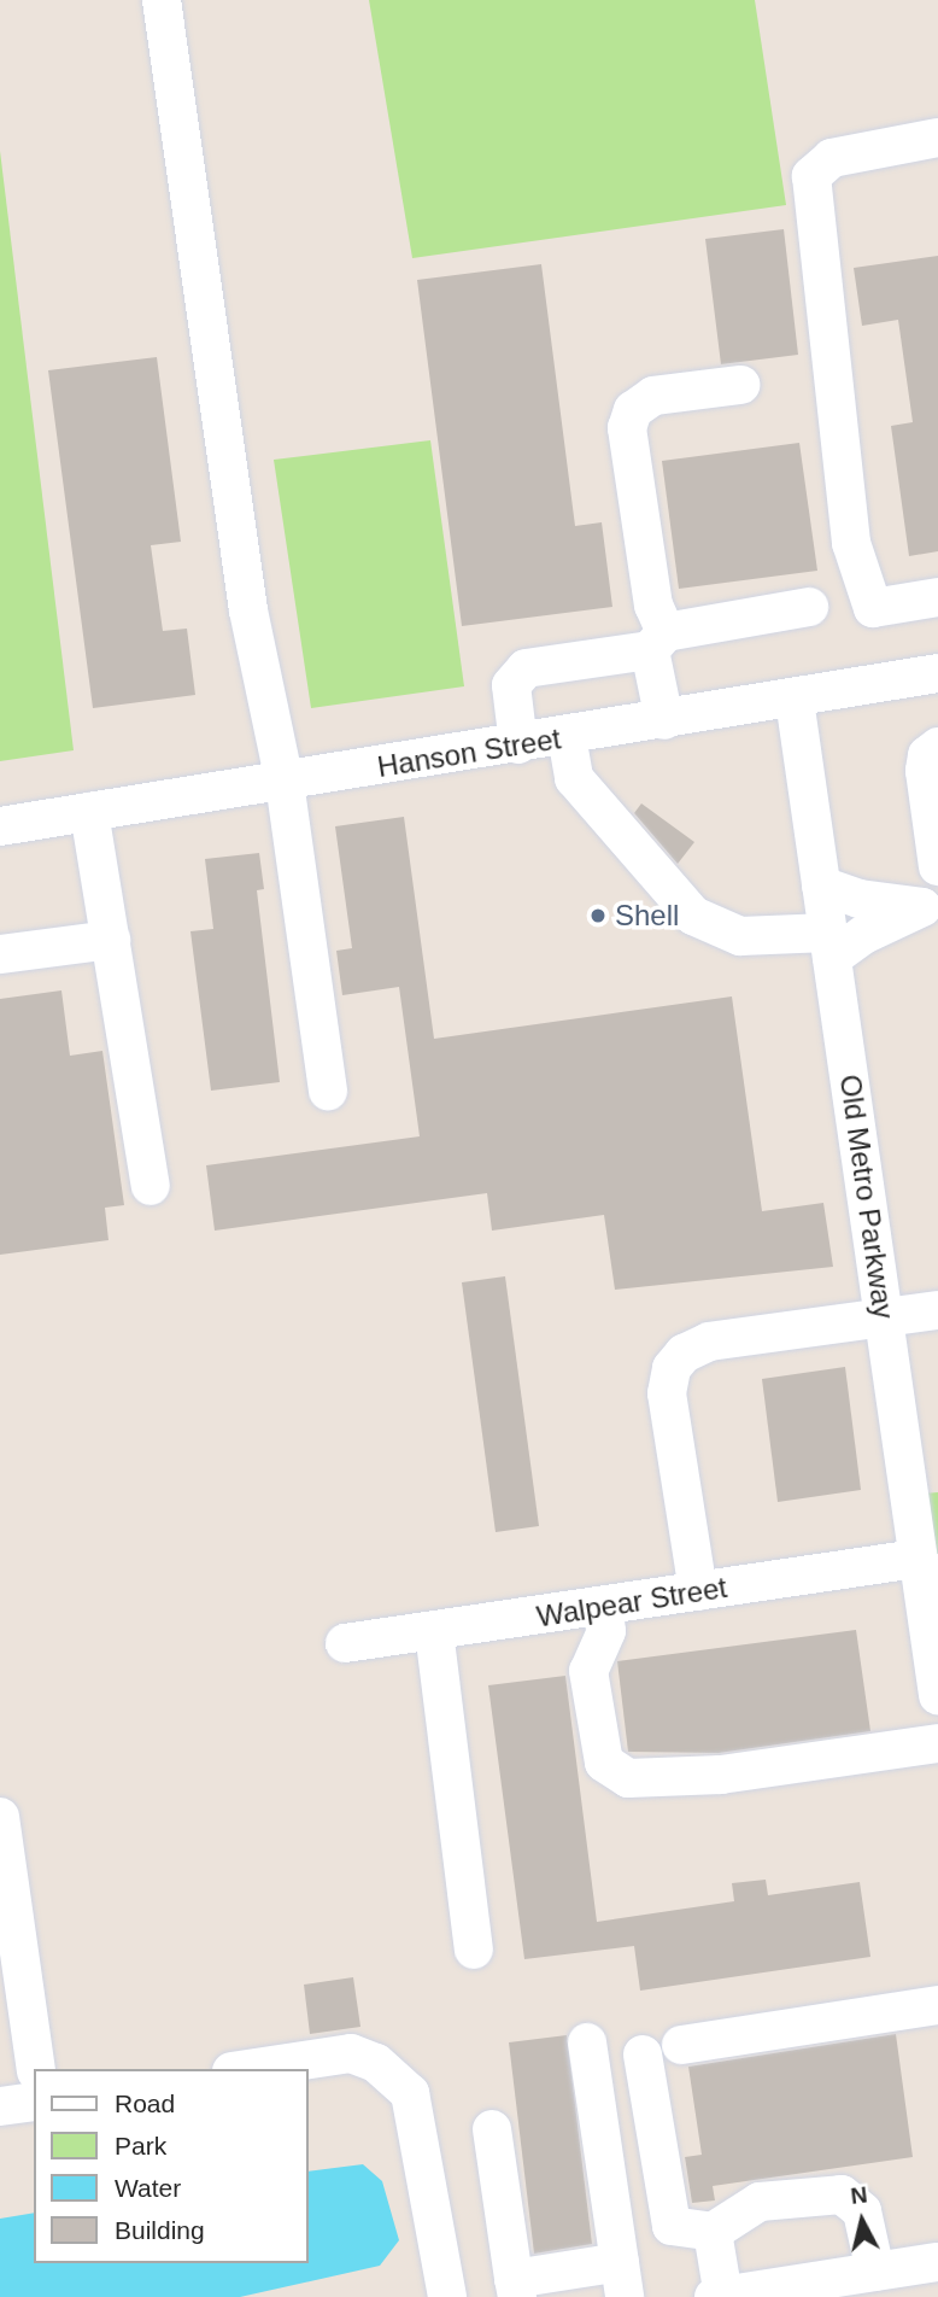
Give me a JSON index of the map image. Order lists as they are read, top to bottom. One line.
{"streets":{"street":["Hanson Street","Old Metro Parkway","Walpear Street"]},"crossings":[["Hanson Street","Old Metro Parkway"],["Old Metro Parkway","Walpear Street"]],"places":["Shell"],"legend":["Road","Park","Water","Building"],"north":"top"}
